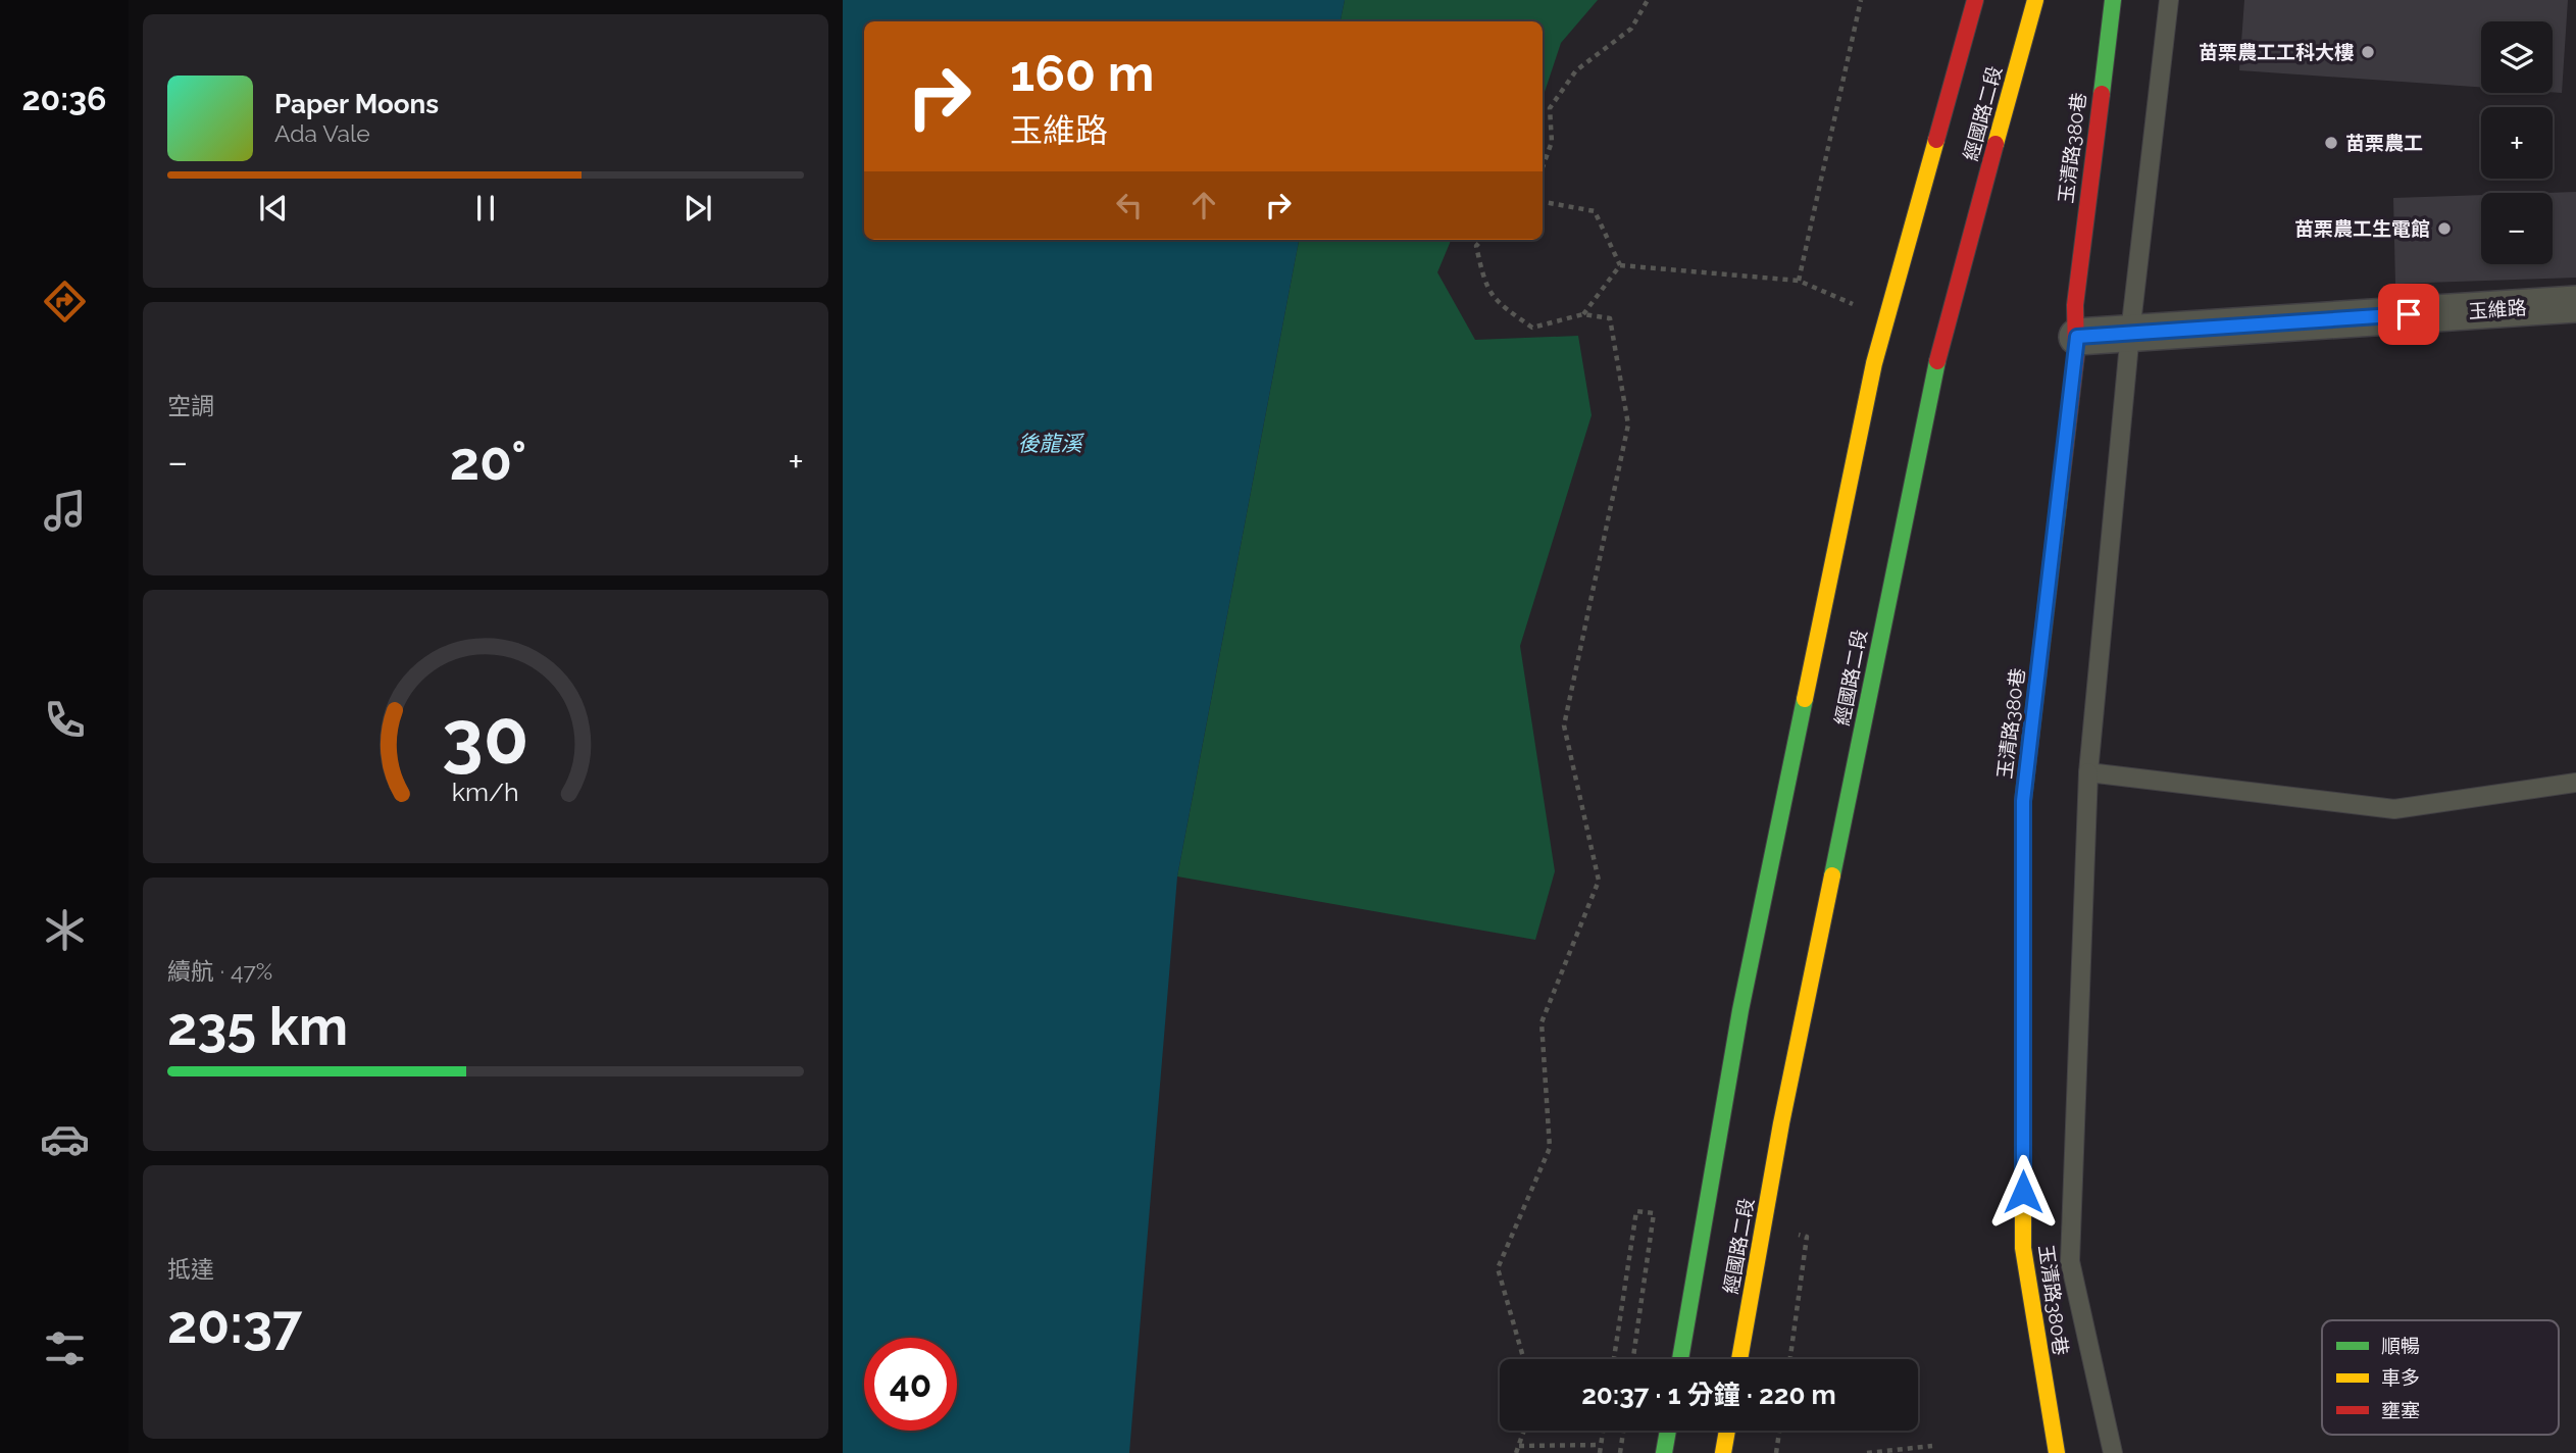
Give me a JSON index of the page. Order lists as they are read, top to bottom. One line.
{"streets":{"main road":["經國路二段","玉清路380巷"],"street":["玉維路"]},"crossings":[["玉清路380巷","玉維路"]],"water":["後龍溪"],"places":["苗栗農工工科大樓","苗栗農工","苗栗農工生電館"],"legend":["順暢","車多","壅塞"],"page":{"tabs":"20:36","map_buttons":["+","−"],"turn":["160 m","玉維路"],"song":["Paper Moons","Ada Vale"],"tile":["空調",["續航 · 47%","235 km"],["抵達","20:37"]],"heat":["−","20°","+"],"limit":"40","trip":"20:37 · 1 分鐘 · 220 m","gauge":["30","km/h"]}}
